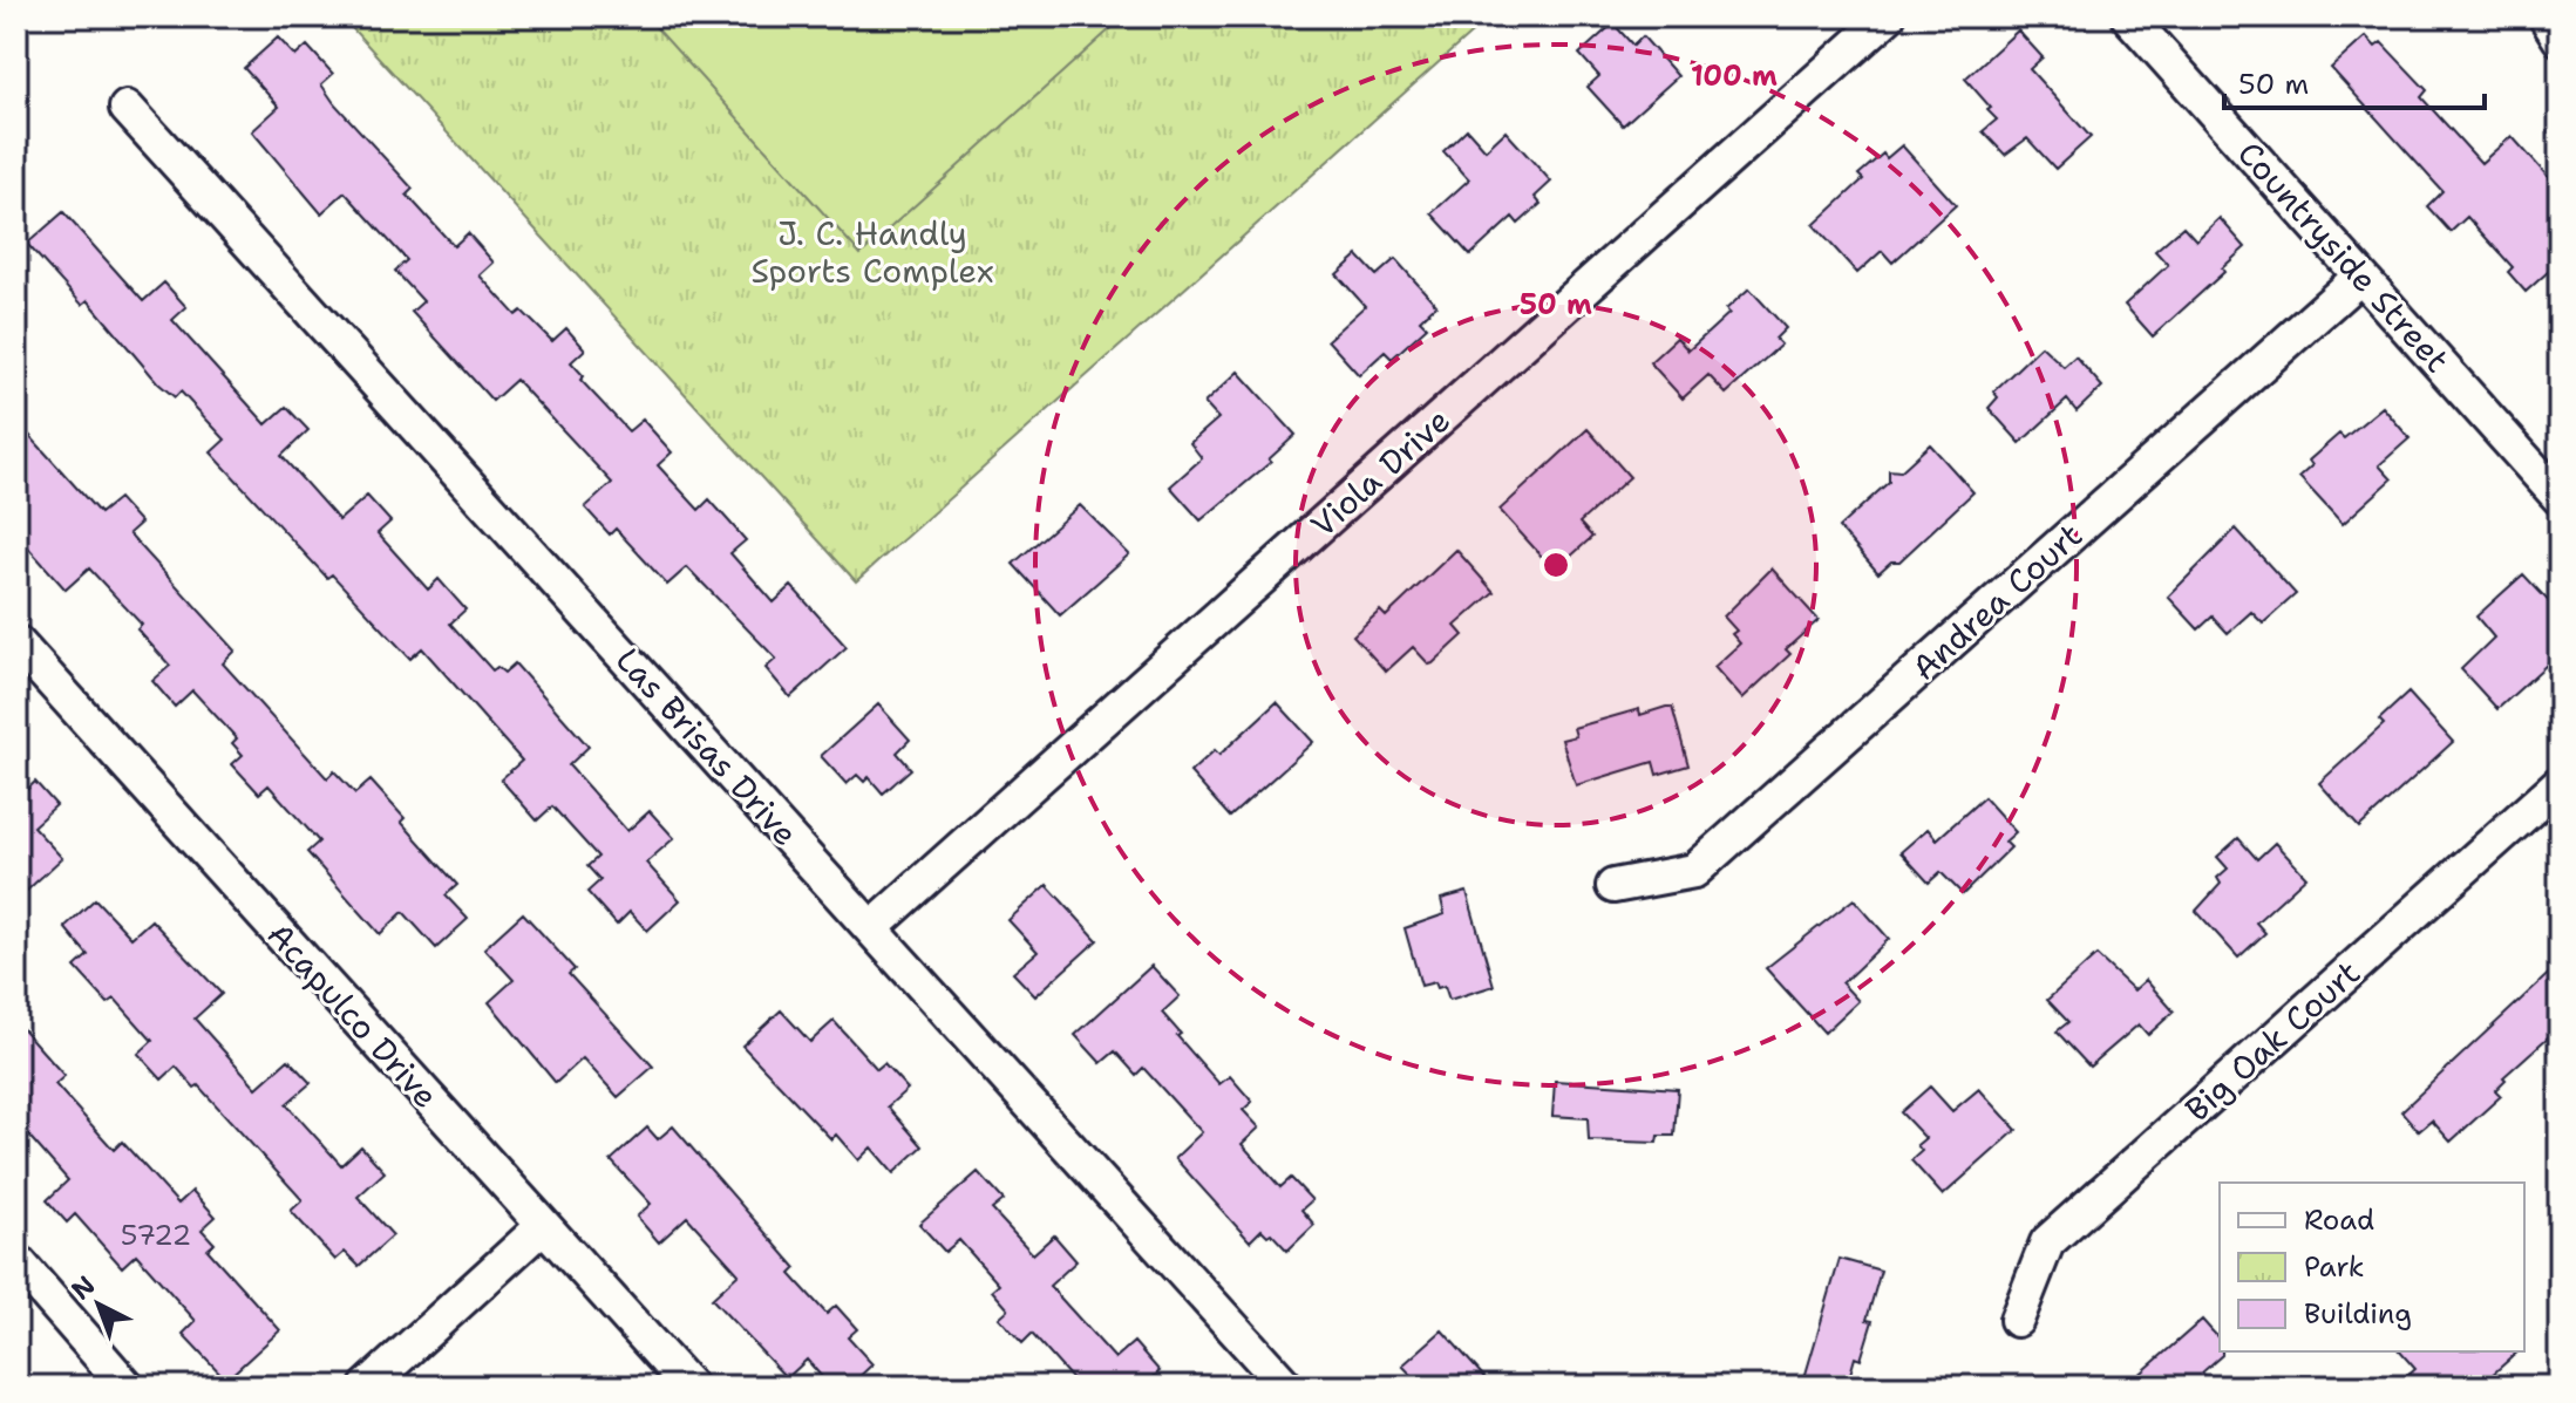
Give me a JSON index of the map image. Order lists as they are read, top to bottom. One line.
{"streets":{"street":["Countryside Street","Viola Drive","Andrea Court","Las Brisas Drive","Acapulco Drive","Big Oak Court"]},"crossings":[["Countryside Street","Andrea Court"],["Viola Drive","Las Brisas Drive"]],"parks":["J. C. Handly Sports Complex"],"house_numbers":["5722"],"legend":["Road","Park","Building"],"scale_bar":"50 m","north":"top left","rings":["100 m","50 m"]}
